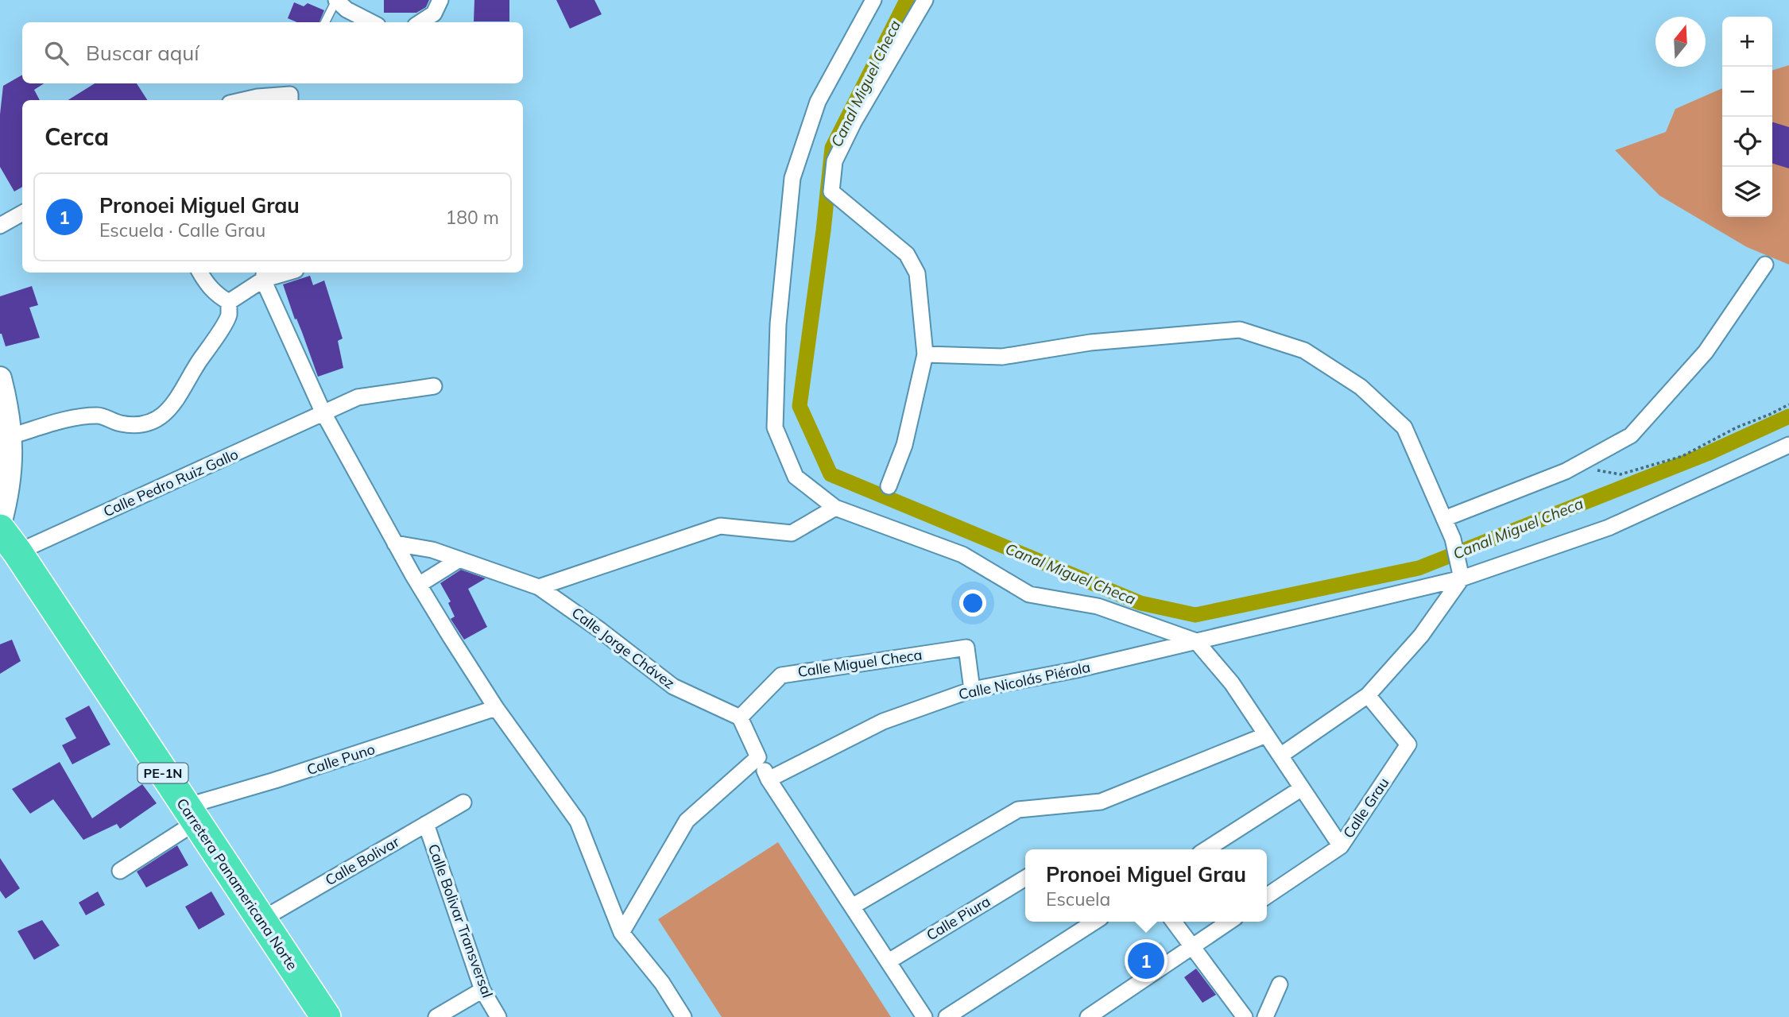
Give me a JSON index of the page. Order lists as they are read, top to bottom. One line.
{"streets":{"highway":["PE-1N","Carretera Panamericana Norte"],"street":["Calle Pedro Ruiz Gallo","Calle Jorge Chávez","Calle Miguel Checa","Calle Nicolás Piérola","Calle Puno","Calle Grau","Calle Bolivar","Calle Piura","Calle Bolivar Transversal"]},"crossings":[["Calle Pedro Ruiz Gallo","Carretera Panamericana Norte"],["Calle Jorge Chávez","Calle Miguel Checa"],["Calle Miguel Checa","Calle Nicolás Piérola"],["Calle Puno","Carretera Panamericana Norte"],["Calle Bolivar","Carretera Panamericana Norte"],["Calle Bolivar","Calle Bolivar Transversal"]],"water":["Canal Miguel Checa"],"north":"top","page":{"map_buttons":["+","−"],"search":"Buscar aquí","heading":"Cerca","list":[{"mark":"1","name":"Pronoei Miguel Grau","note":"Escuela · Calle Grau","value":"180 m"}],"popup":["Pronoei Miguel Grau","Escuela"],"pins":"1"}}
